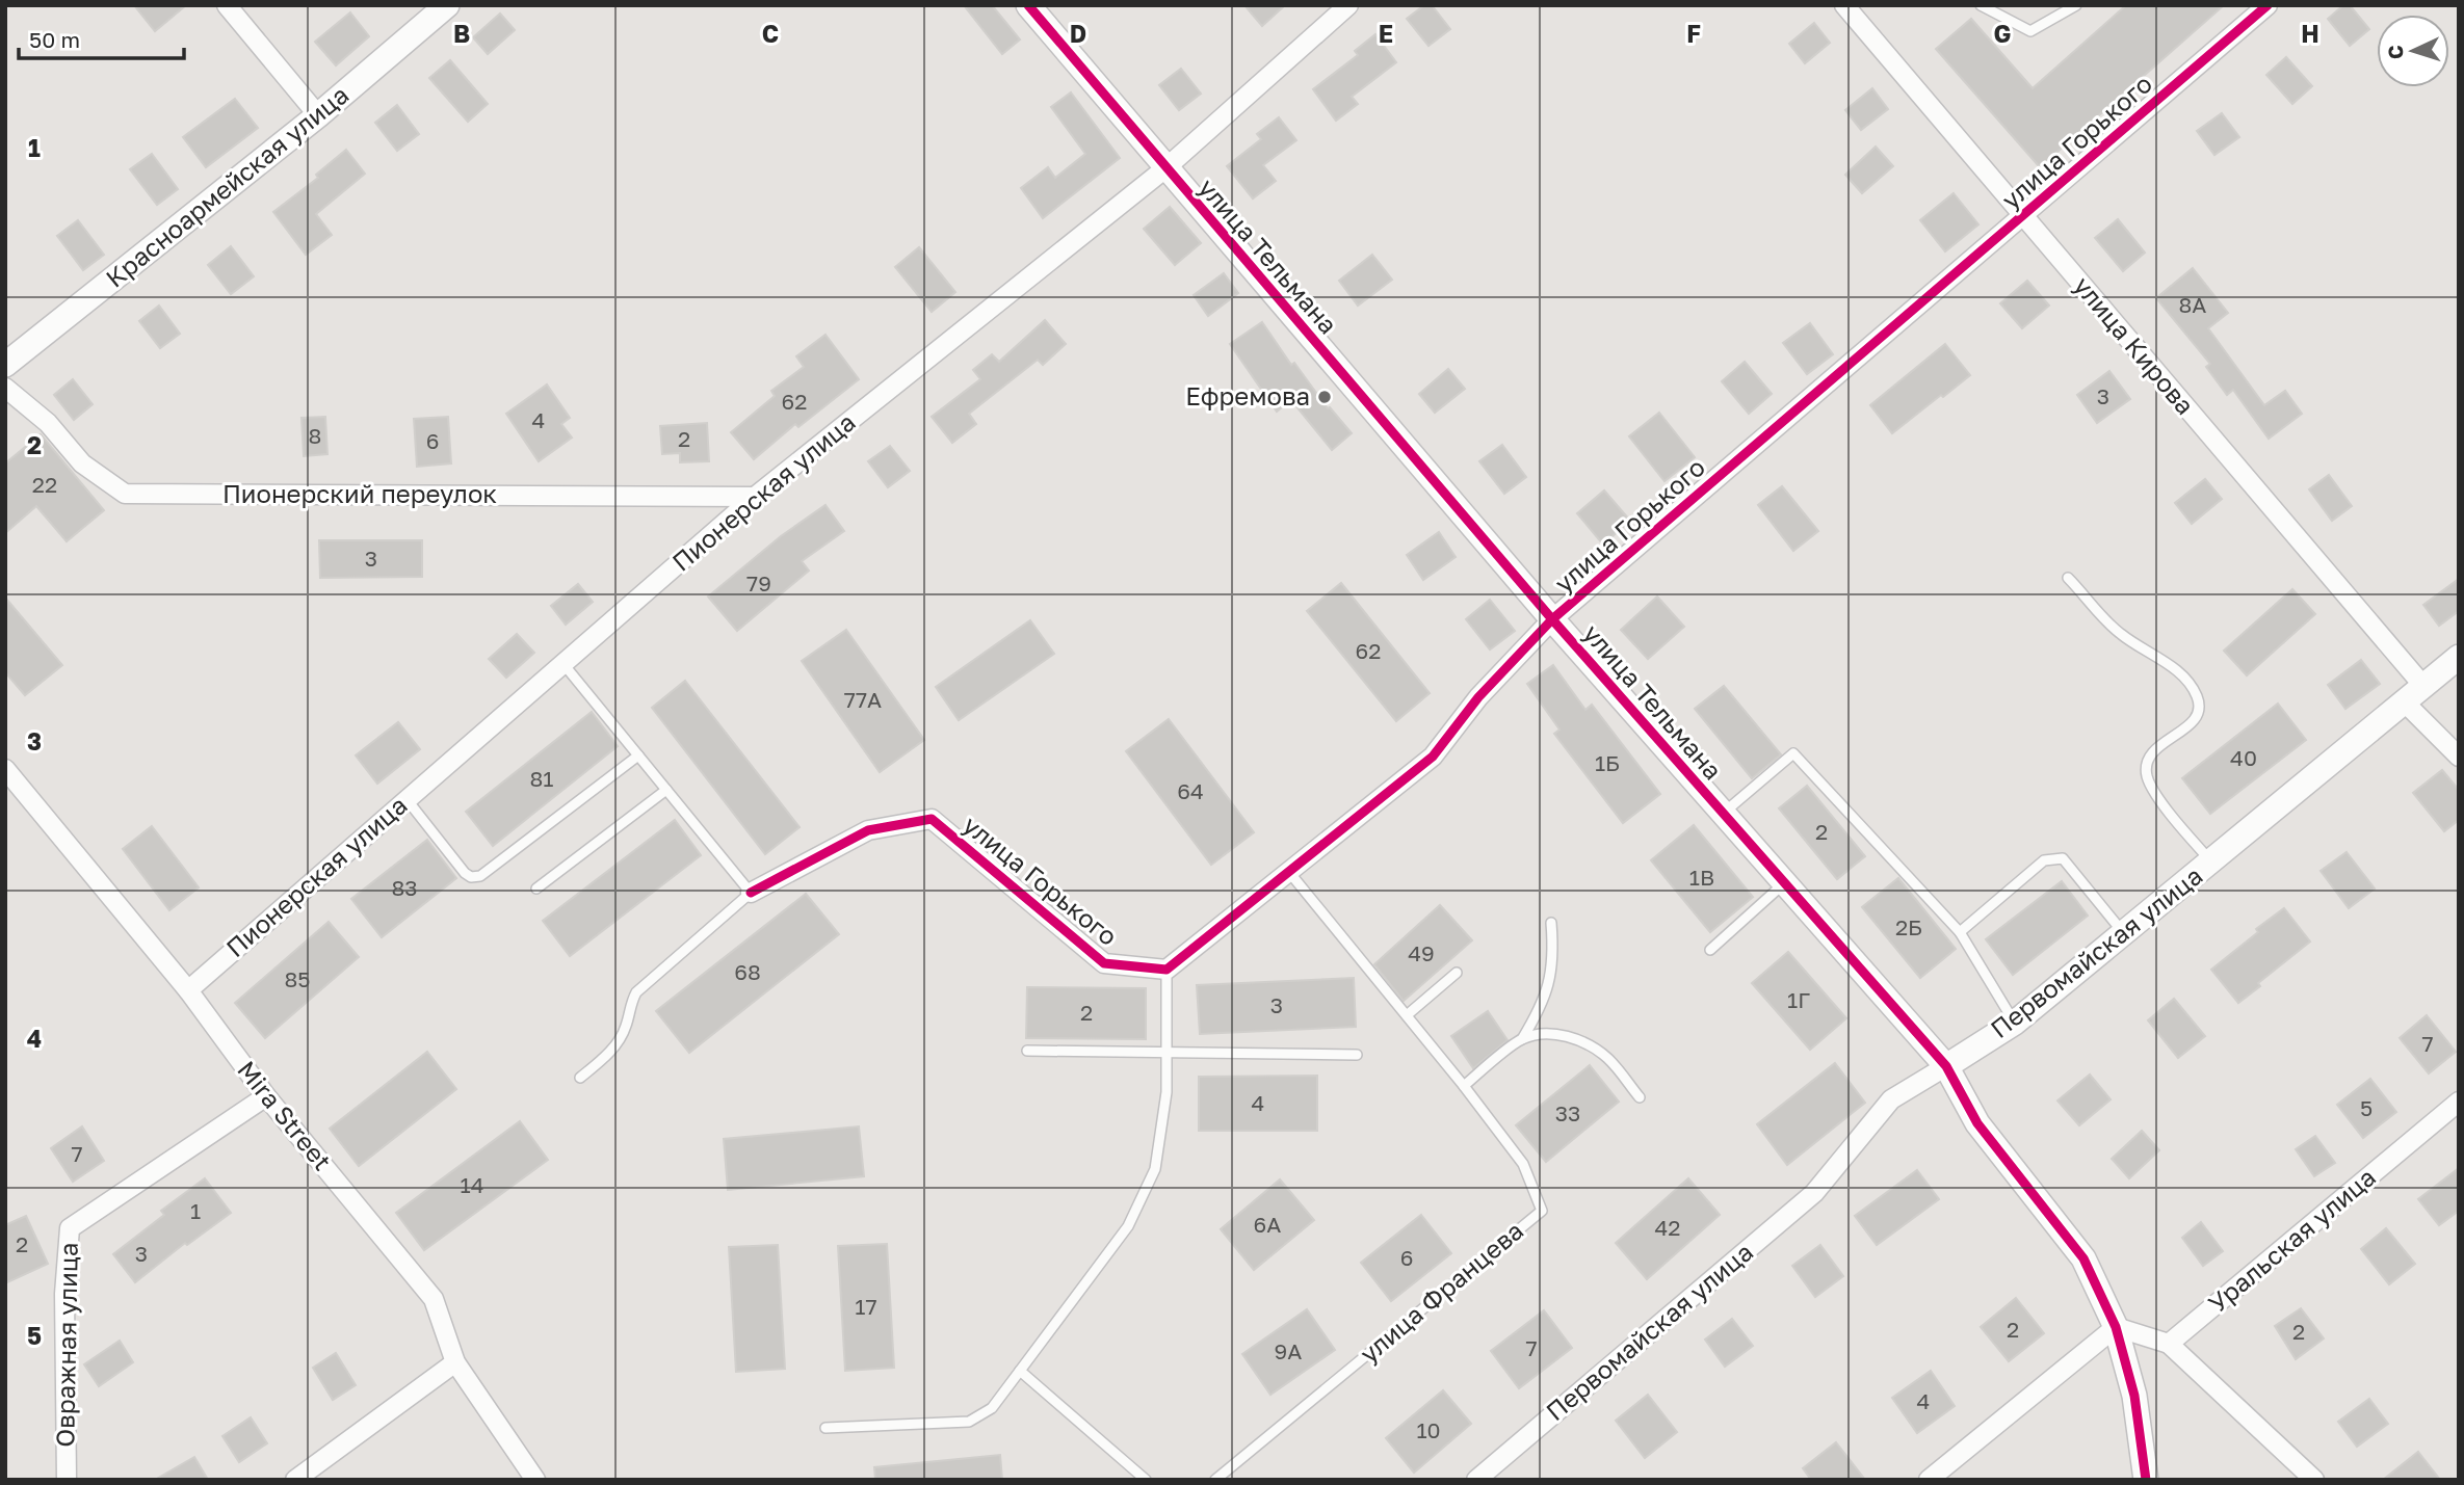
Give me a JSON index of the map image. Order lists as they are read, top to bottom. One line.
{"streets":{"street":["улица Горького","Красноармейская улица","улица Тельмана","улица Кирова","Пионерская улица","Пионерский переулок","Первомайская улица","Mira Street","Уральская улица","Овражная улица"],"lane":["улица Францева"]},"crossings":[["улица Горького","улица Тельмана"],["улица Горького","улица Кирова"],["улица Горького","улица Францева"],["улица Тельмана","Пионерская улица"],["улица Тельмана","Первомайская улица"],["улица Кирова","Первомайская улица"],["Пионерская улица","Пионерский переулок"],["Пионерская улица","Mira Street"],["Mira Street","Овражная улица"]],"places":["Ефремова"],"house_numbers":["8А","3","62","4","8","2","6","22","3","79","62","77А","40","1Б","81","64","2","1В","83","2Б","49","68","85","1Г","3","2","7","4","5","33","7","14","1","6А","42","2","3","6","17","2","2","7","9А","4","10"],"scale_bar":"50 m","north":"left","grid":{"columns":["B","C","D","E","F","G","H"],"rows":["1","2","3","4","5"]}}
